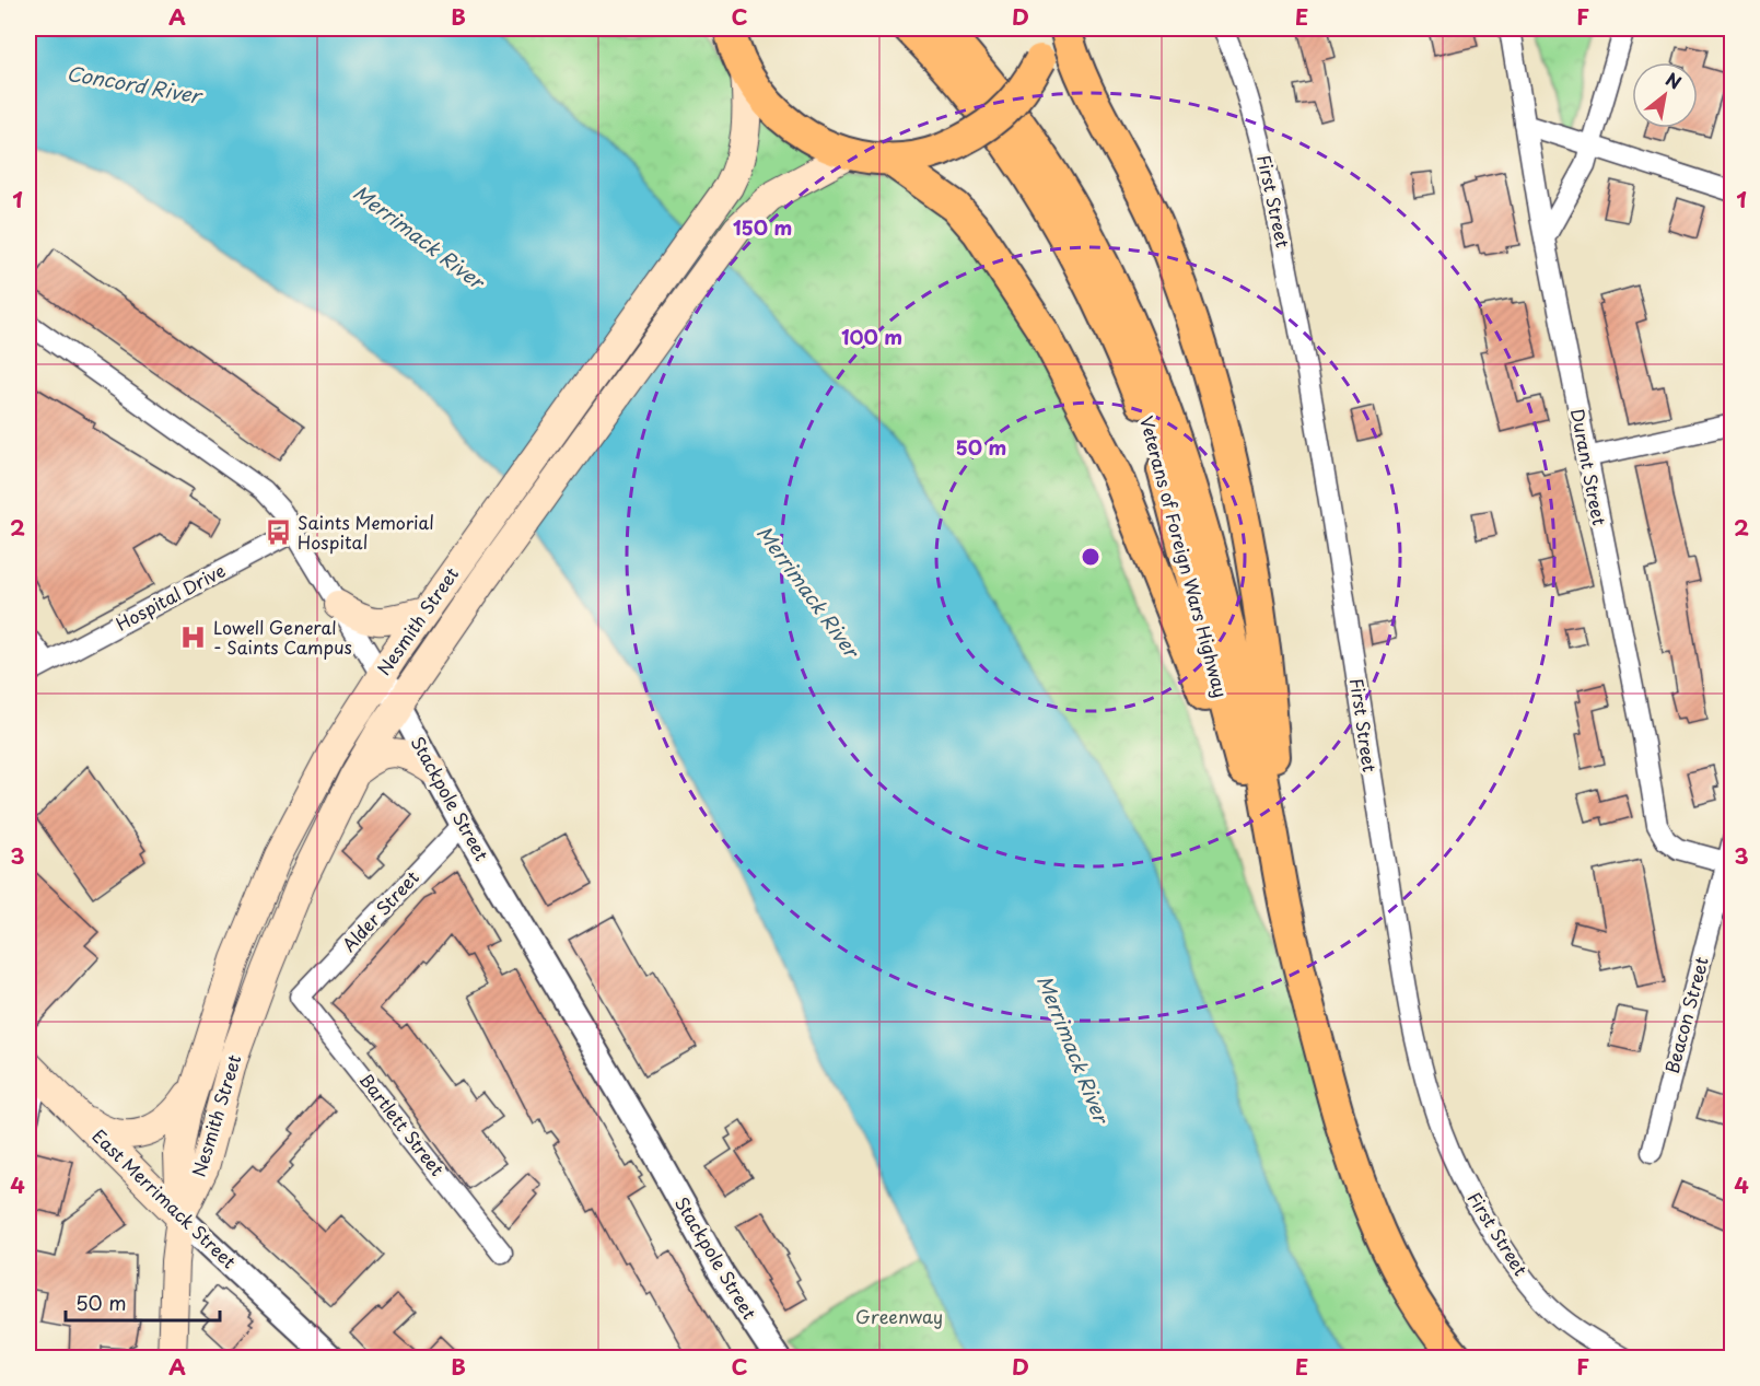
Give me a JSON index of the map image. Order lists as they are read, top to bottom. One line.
{"streets":{"main road":["Veterans of Foreign Wars Highway","Nesmith Street","East Merrimack Street"],"street":["First Street","Durant Street","Hospital Drive","Stackpole Street","Alder Street","Beacon Street","Bartlett Street"]},"crossings":[["Durant Street","Beacon Street"],["Hospital Drive","Stackpole Street"],["Nesmith Street","Stackpole Street"],["Nesmith Street","East Merrimack Street"],["Stackpole Street","Alder Street"],["Alder Street","Bartlett Street"]],"water":["Concord River","Merrimack River"],"parks":["Greenway"],"places":{"bus stop":["Saints Memorial Hospital"],"hospital":["Lowell General - Saints Campus"]},"scale_bar":"50 m","north":"top right","grid":{"columns":["A","B","C","D","E","F"],"rows":["1","2","3","4"]},"rings":["150 m","100 m","50 m"]}
